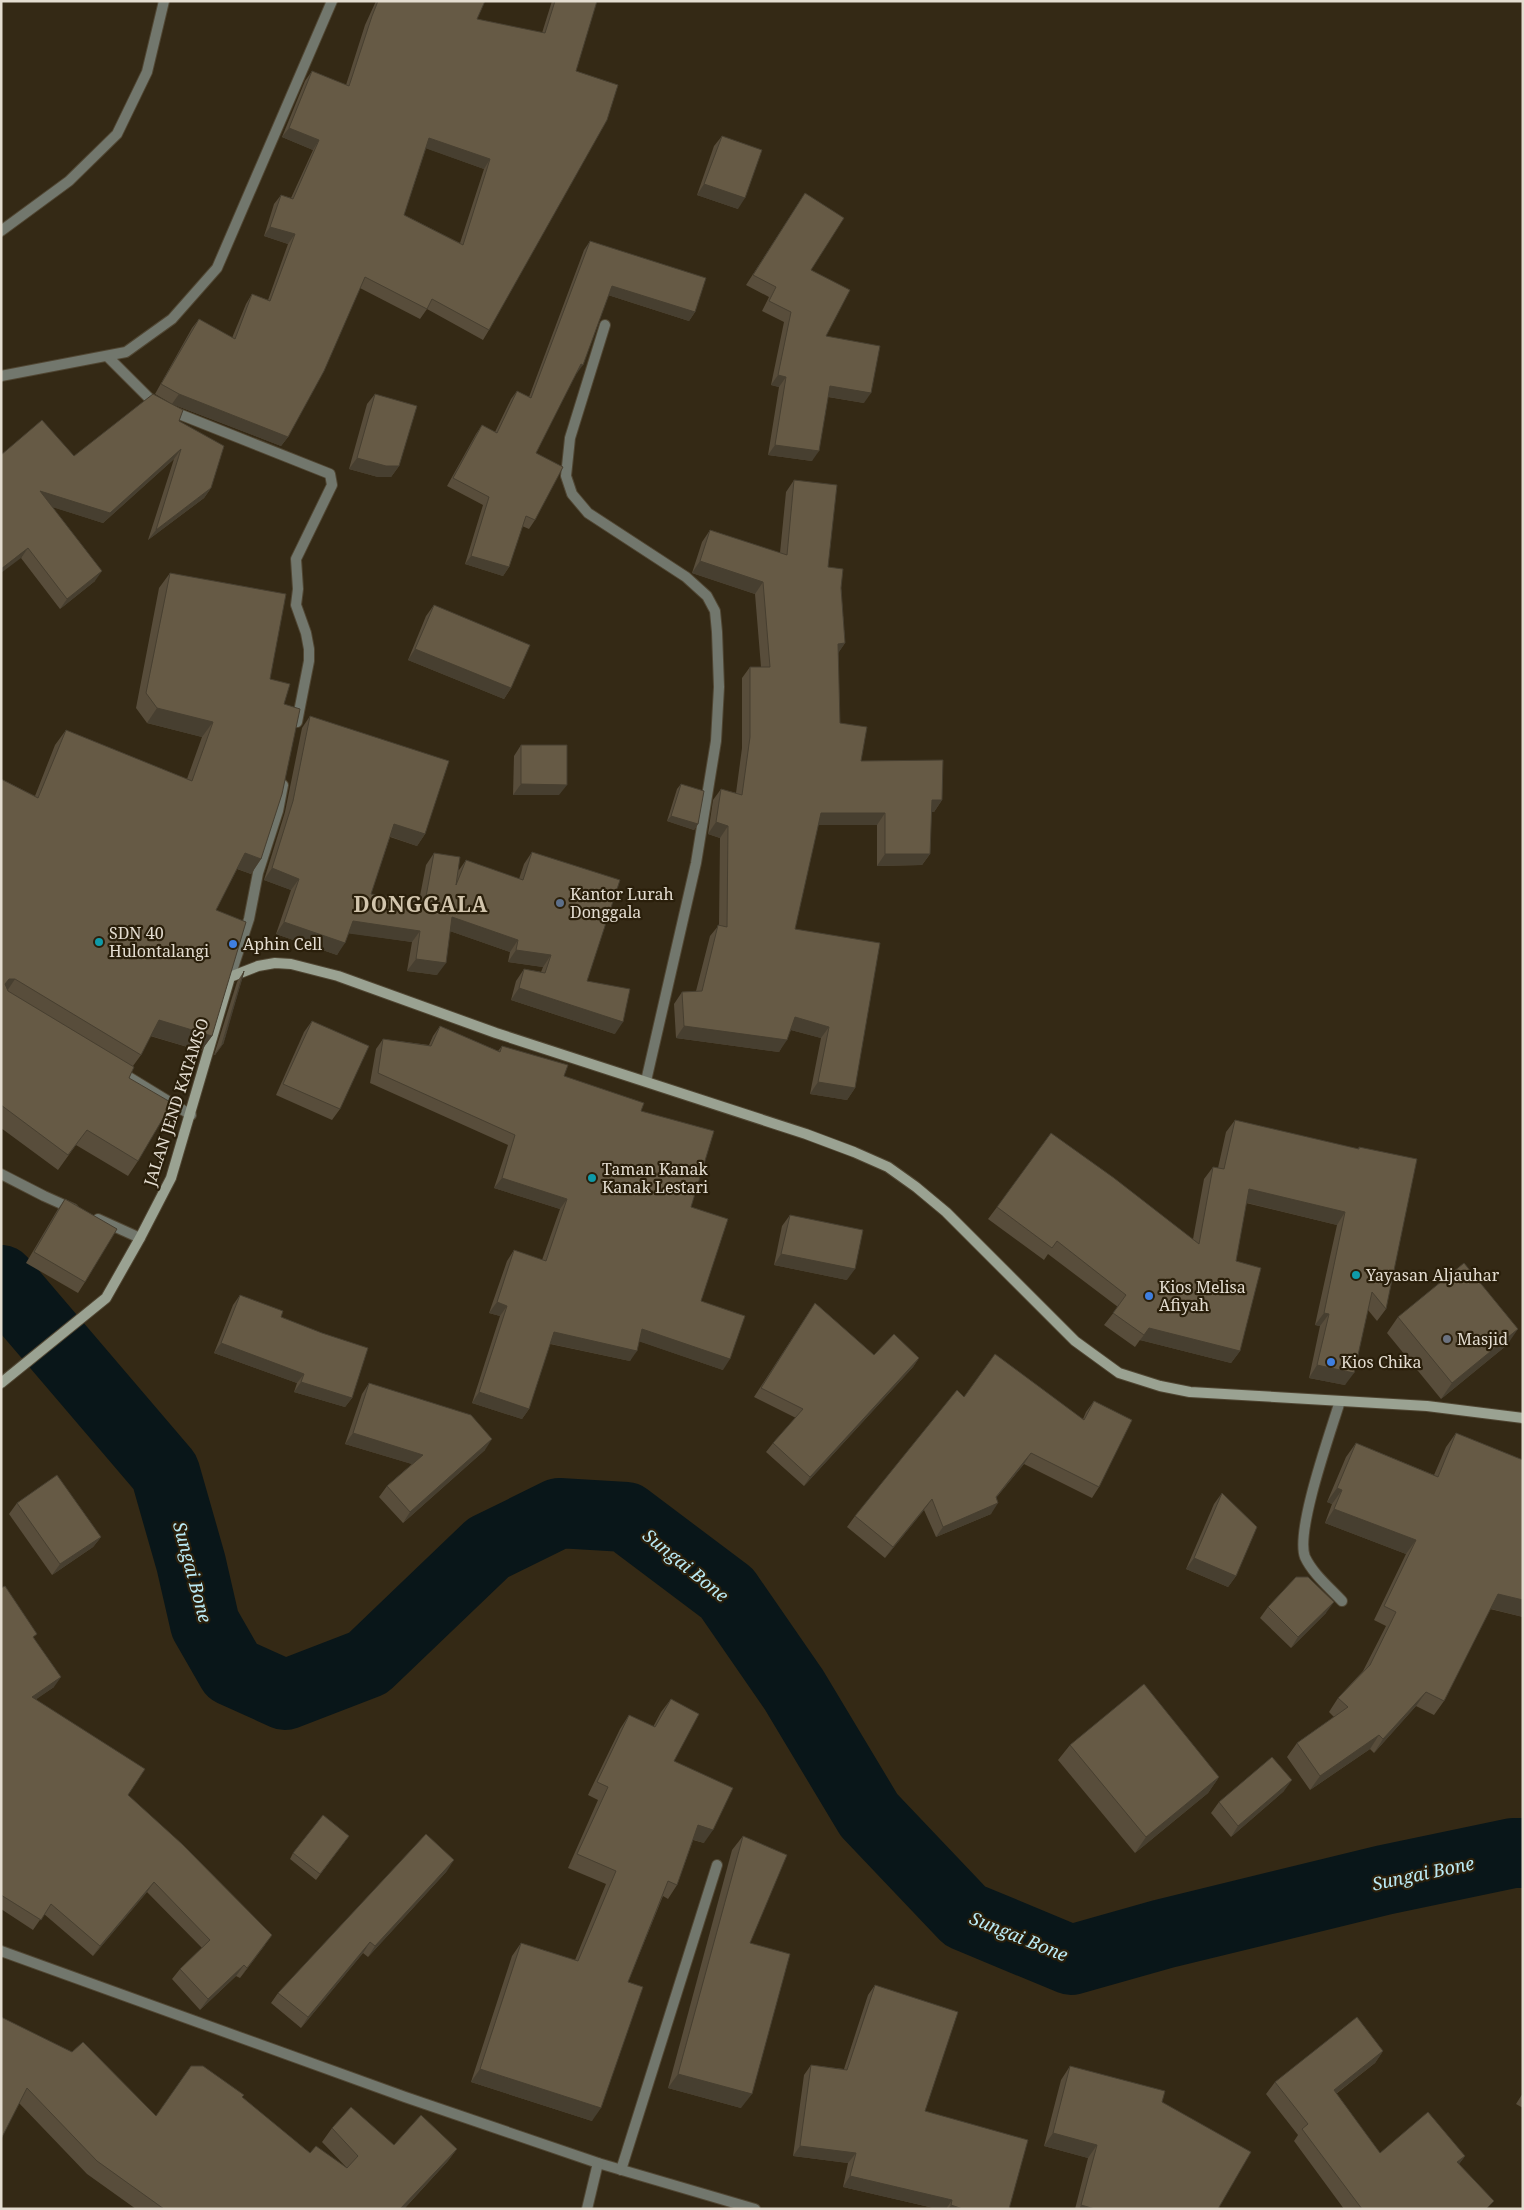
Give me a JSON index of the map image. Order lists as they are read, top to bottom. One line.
{"streets":{"street":["JALAN JEND KATAMSO"]},"districts":["DONGGALA"],"water":["Sungai Bone"],"places":["Kantor Lurah Donggala","SDN 40 Hulontalangi","Aphin Cell","Taman Kanak Kanak Lestari","Yayasan Aljauhar","Kios Melisa Afiyah","Masjid","Kios Chika"]}
